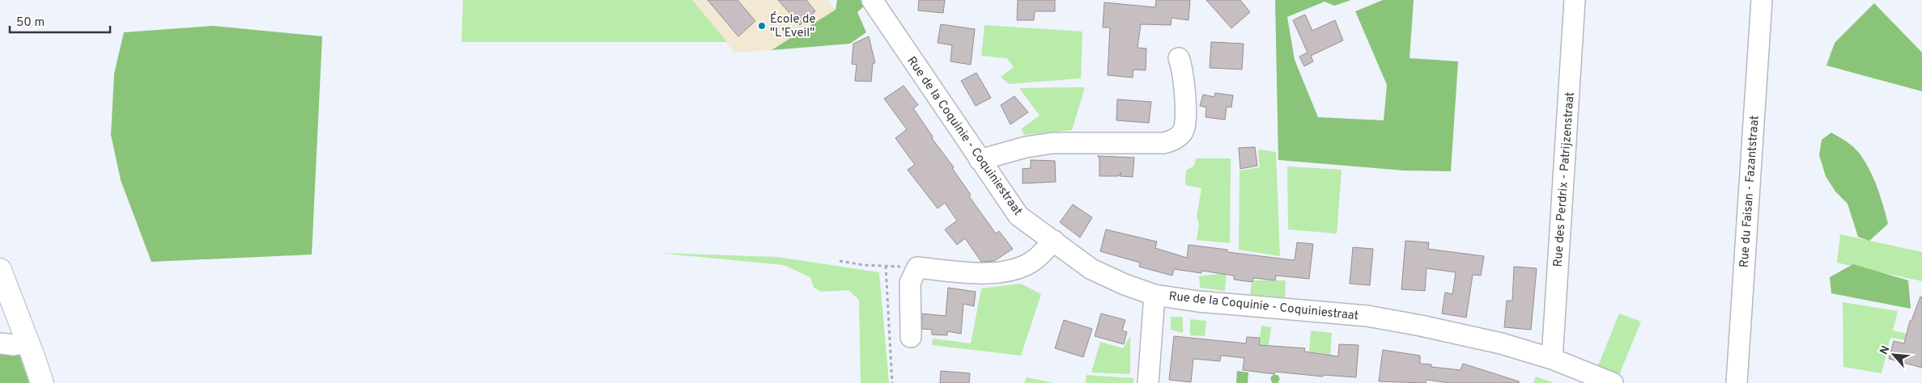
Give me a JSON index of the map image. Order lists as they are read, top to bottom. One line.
{"streets":{"street":["Rue de la Coquinie - Coquiniestraat","Rue des Perdrix - Patrijzenstraat","Rue du Faisan - Fazantstraat"]},"crossings":[["Rue de la Coquinie - Coquiniestraat","Rue des Perdrix - Patrijzenstraat"]],"places":["École de \"L'Eveil\""],"scale_bar":"50 m","north":"top left"}
